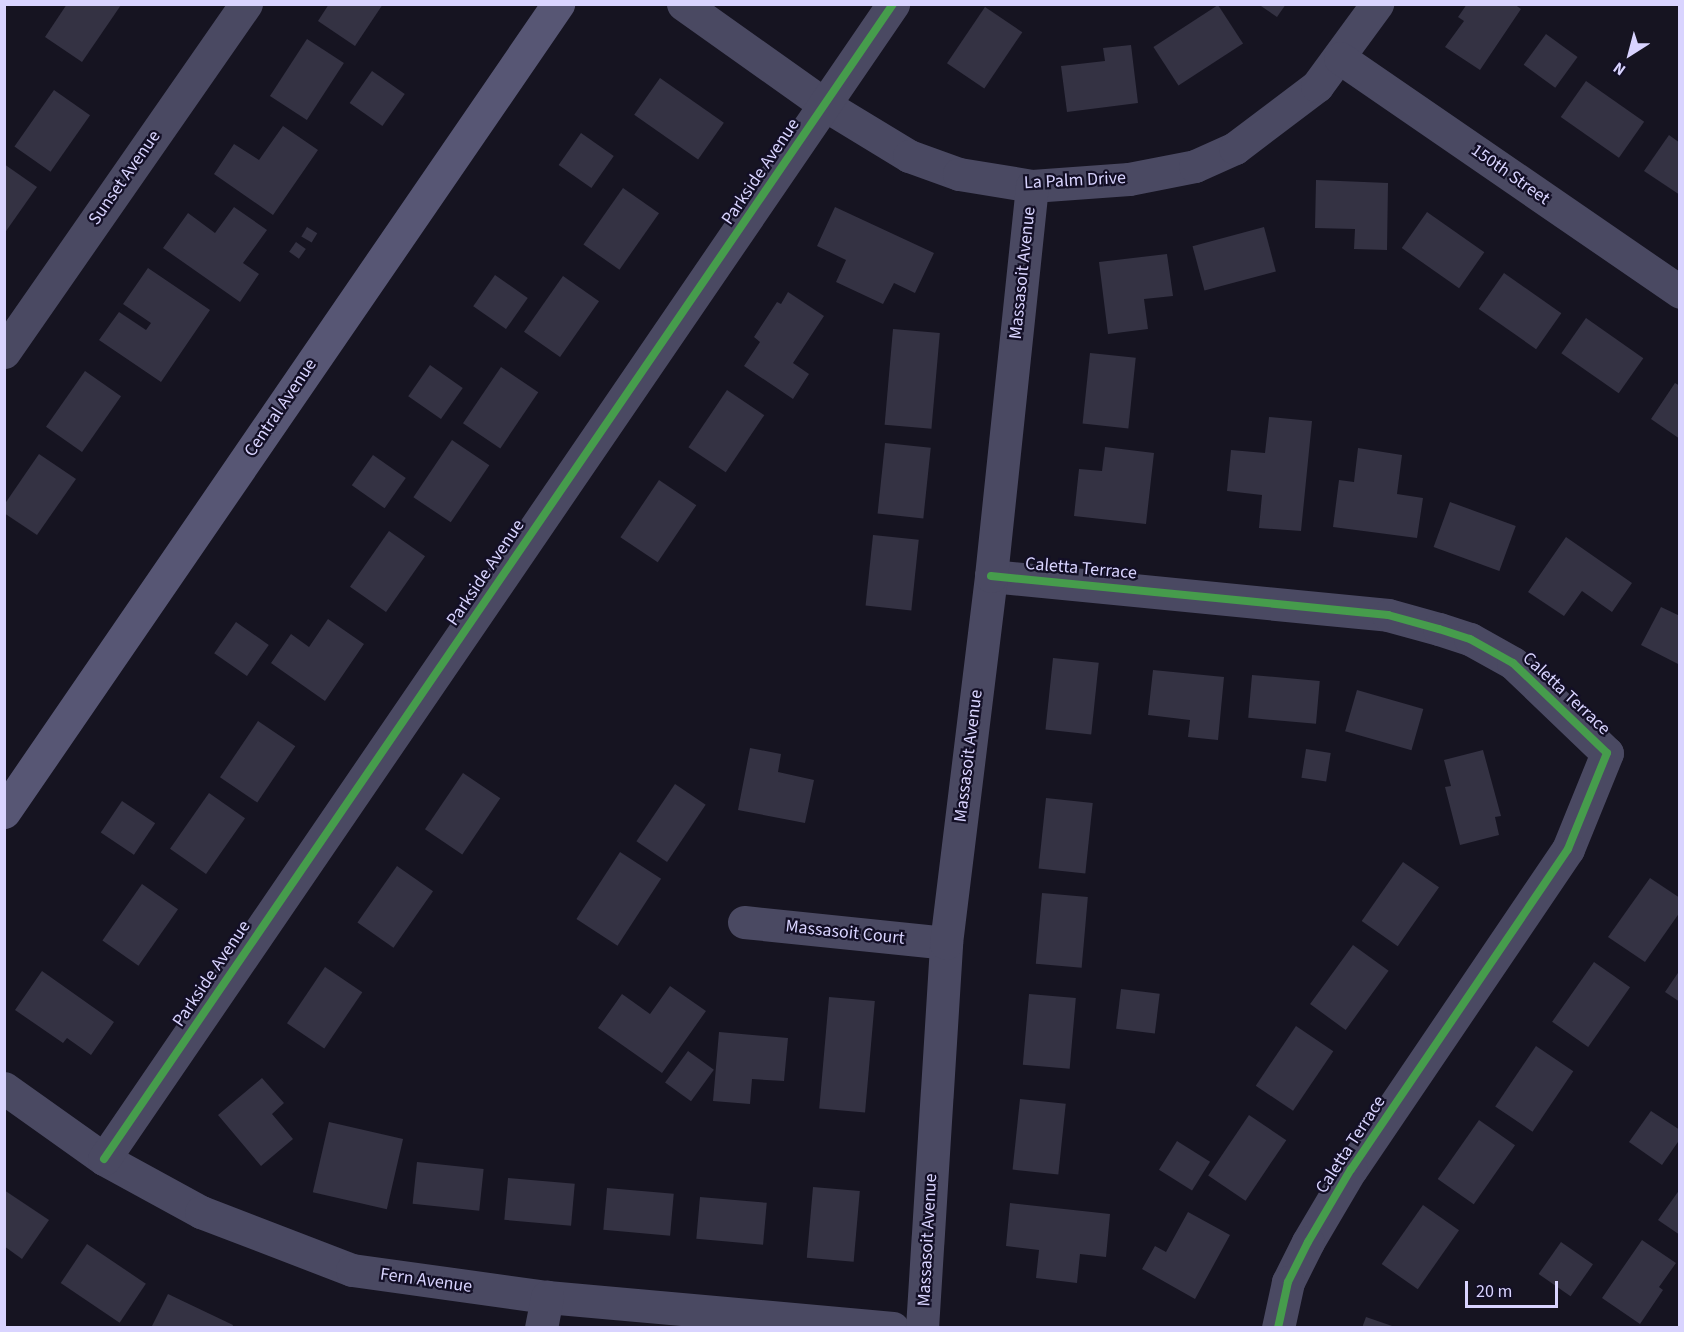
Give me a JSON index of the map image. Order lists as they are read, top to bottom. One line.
{"streets":{"street":["Parkside Avenue","150th Street","Sunset Avenue","La Palm Drive","Massasoit Avenue","Central Avenue","Caletta Terrace","Massasoit Court","Fern Avenue"]},"crossings":[["Parkside Avenue","La Palm Drive"],["Parkside Avenue","Fern Avenue"],["150th Street","La Palm Drive"],["La Palm Drive","Massasoit Avenue"],["Massasoit Avenue","Caletta Terrace"],["Massasoit Avenue","Massasoit Court"]],"scale_bar":"20 m","north":"bottom left"}
